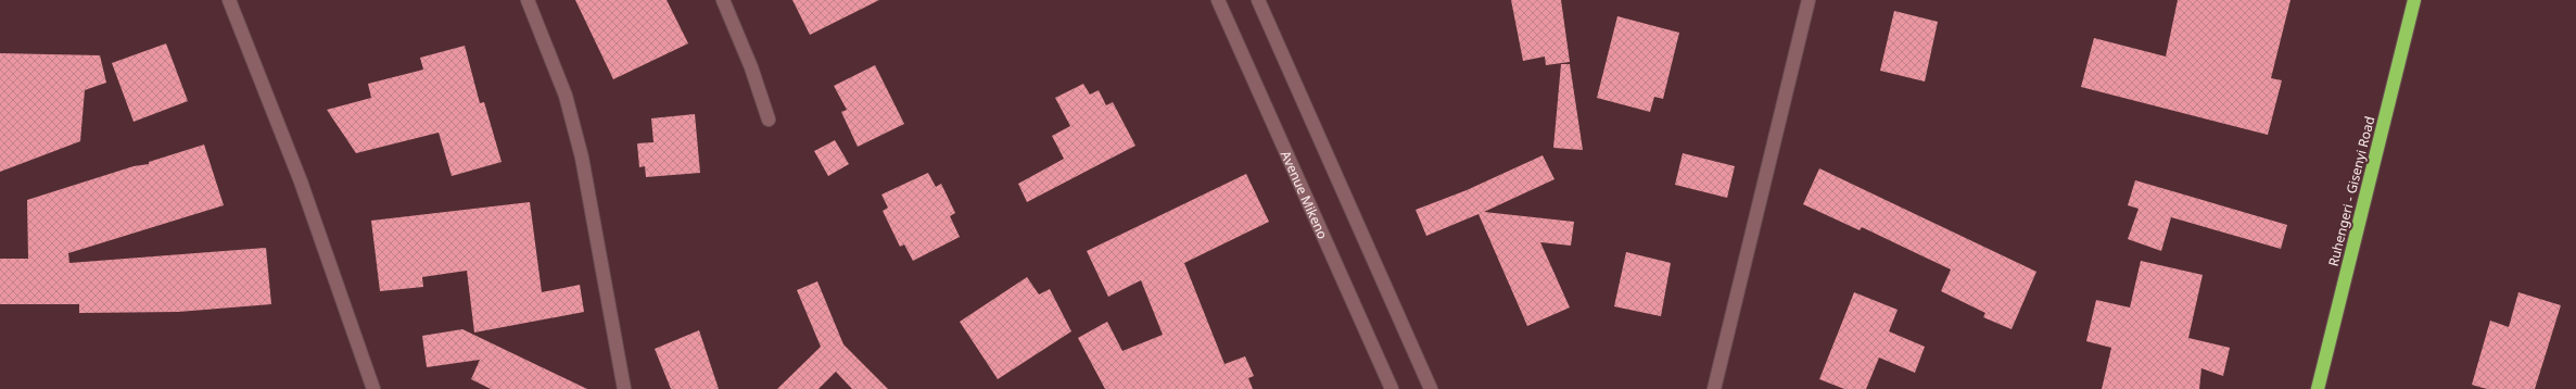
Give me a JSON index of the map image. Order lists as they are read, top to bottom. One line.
{"streets":{"highway":["Ruhengeri - Gisenyi Road"],"street":["Avenue Mikeno"]}}
